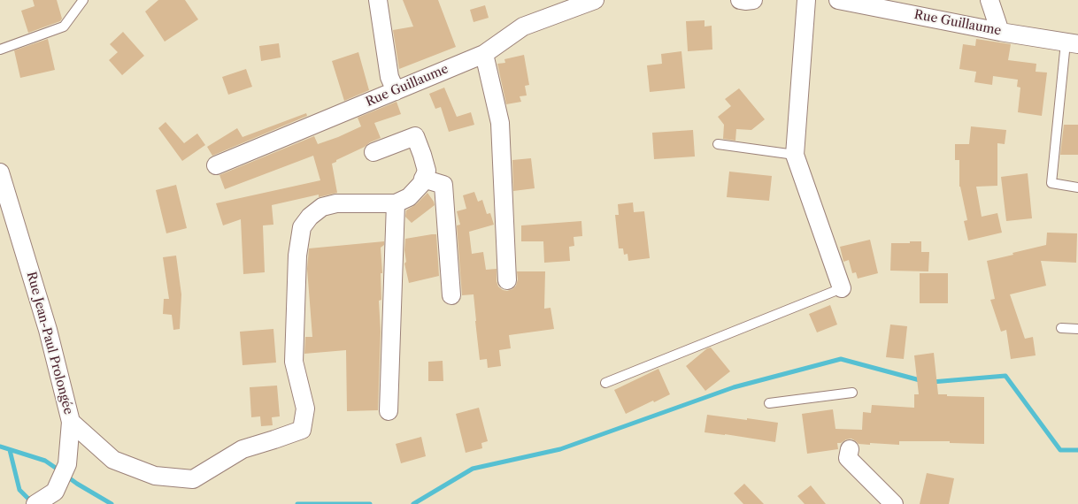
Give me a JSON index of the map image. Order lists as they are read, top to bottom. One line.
{"streets":{"street":["Rue Guillaume","Rue Jean-Paul Prolongée"]}}
